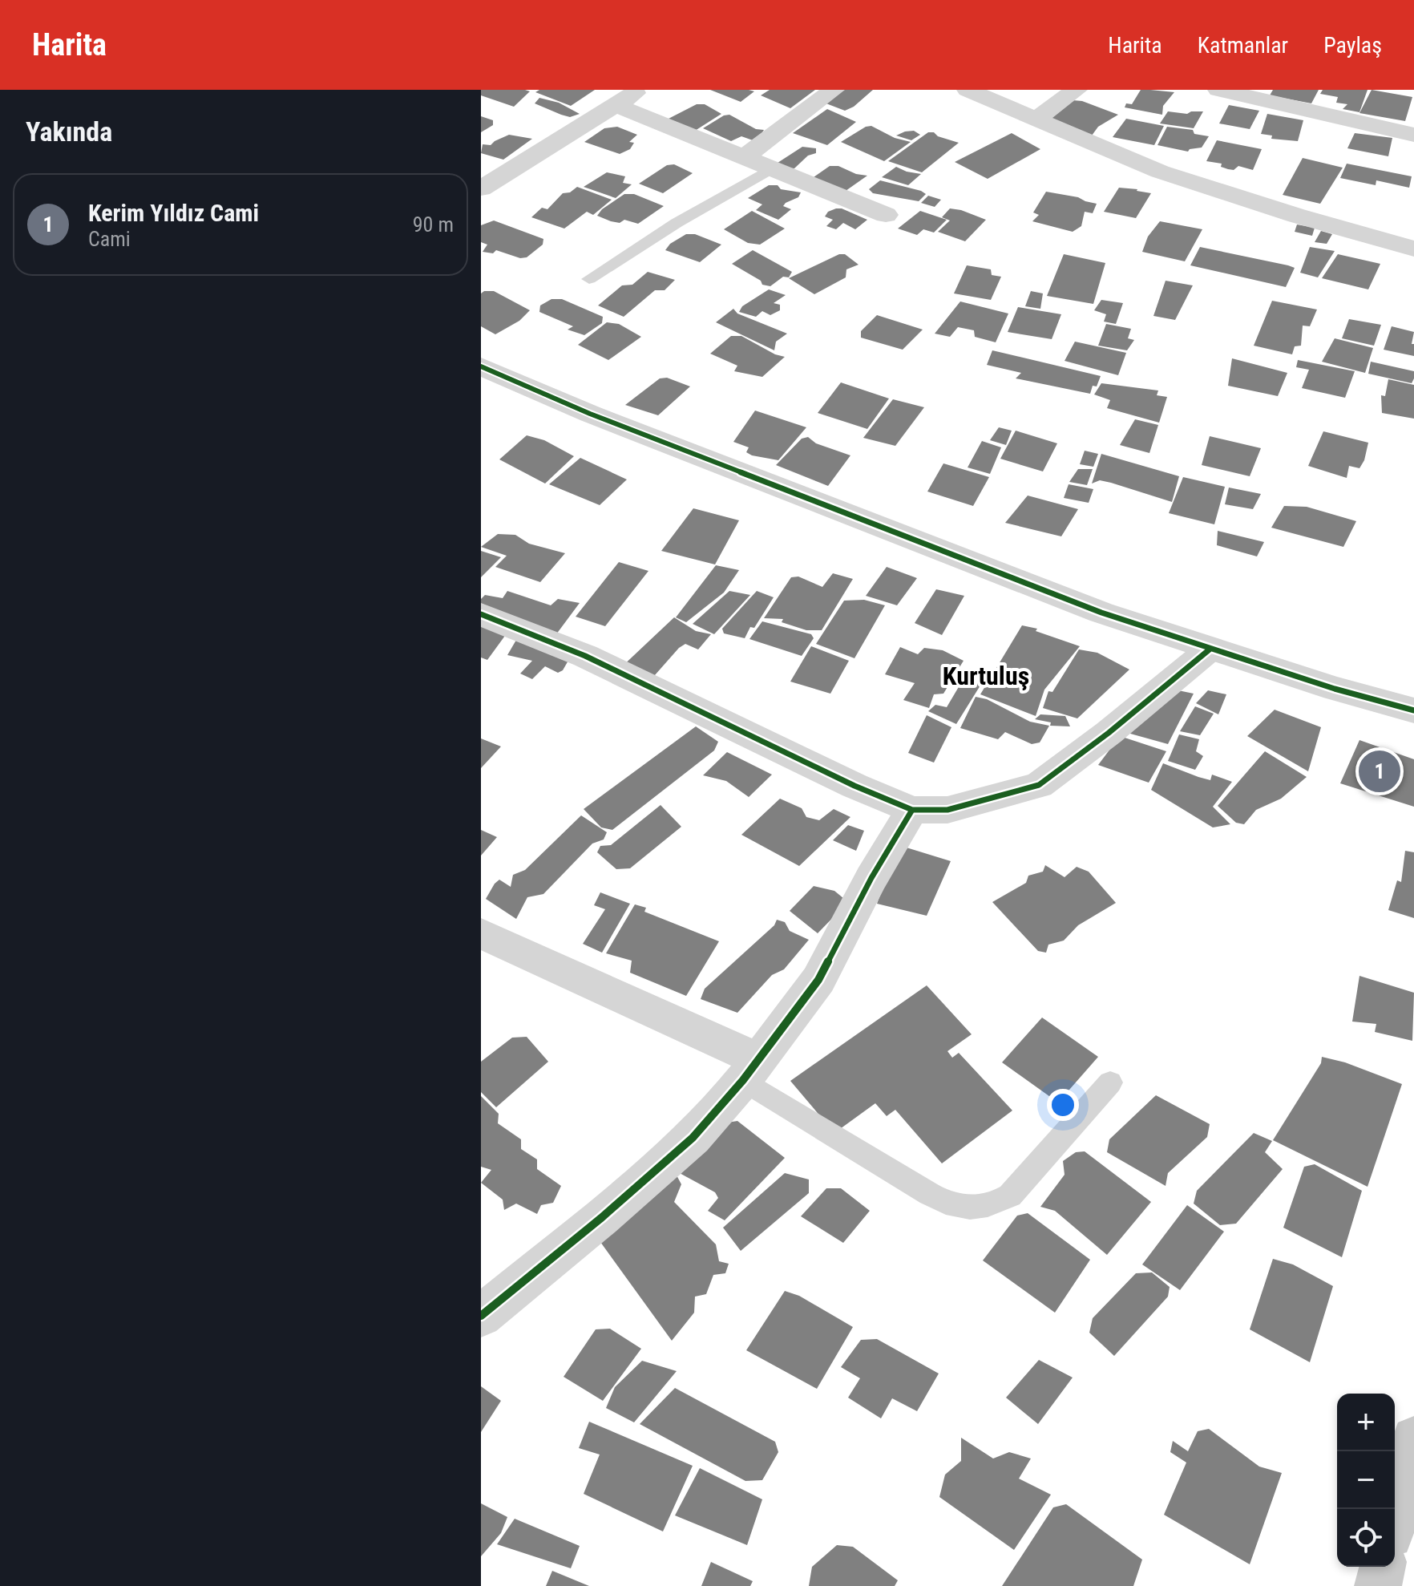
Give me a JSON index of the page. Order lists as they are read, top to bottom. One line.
{"districts":["Kurtuluş"],"page":{"header":"Harita","nav":["Harita","Katmanlar","Paylaş"],"heading":"Yakında","list":[{"mark":"1","name":"Kerim Yıldız Cami","note":"Cami","value":"90 m"}],"pins":"1","map_buttons":["+","−"]}}
